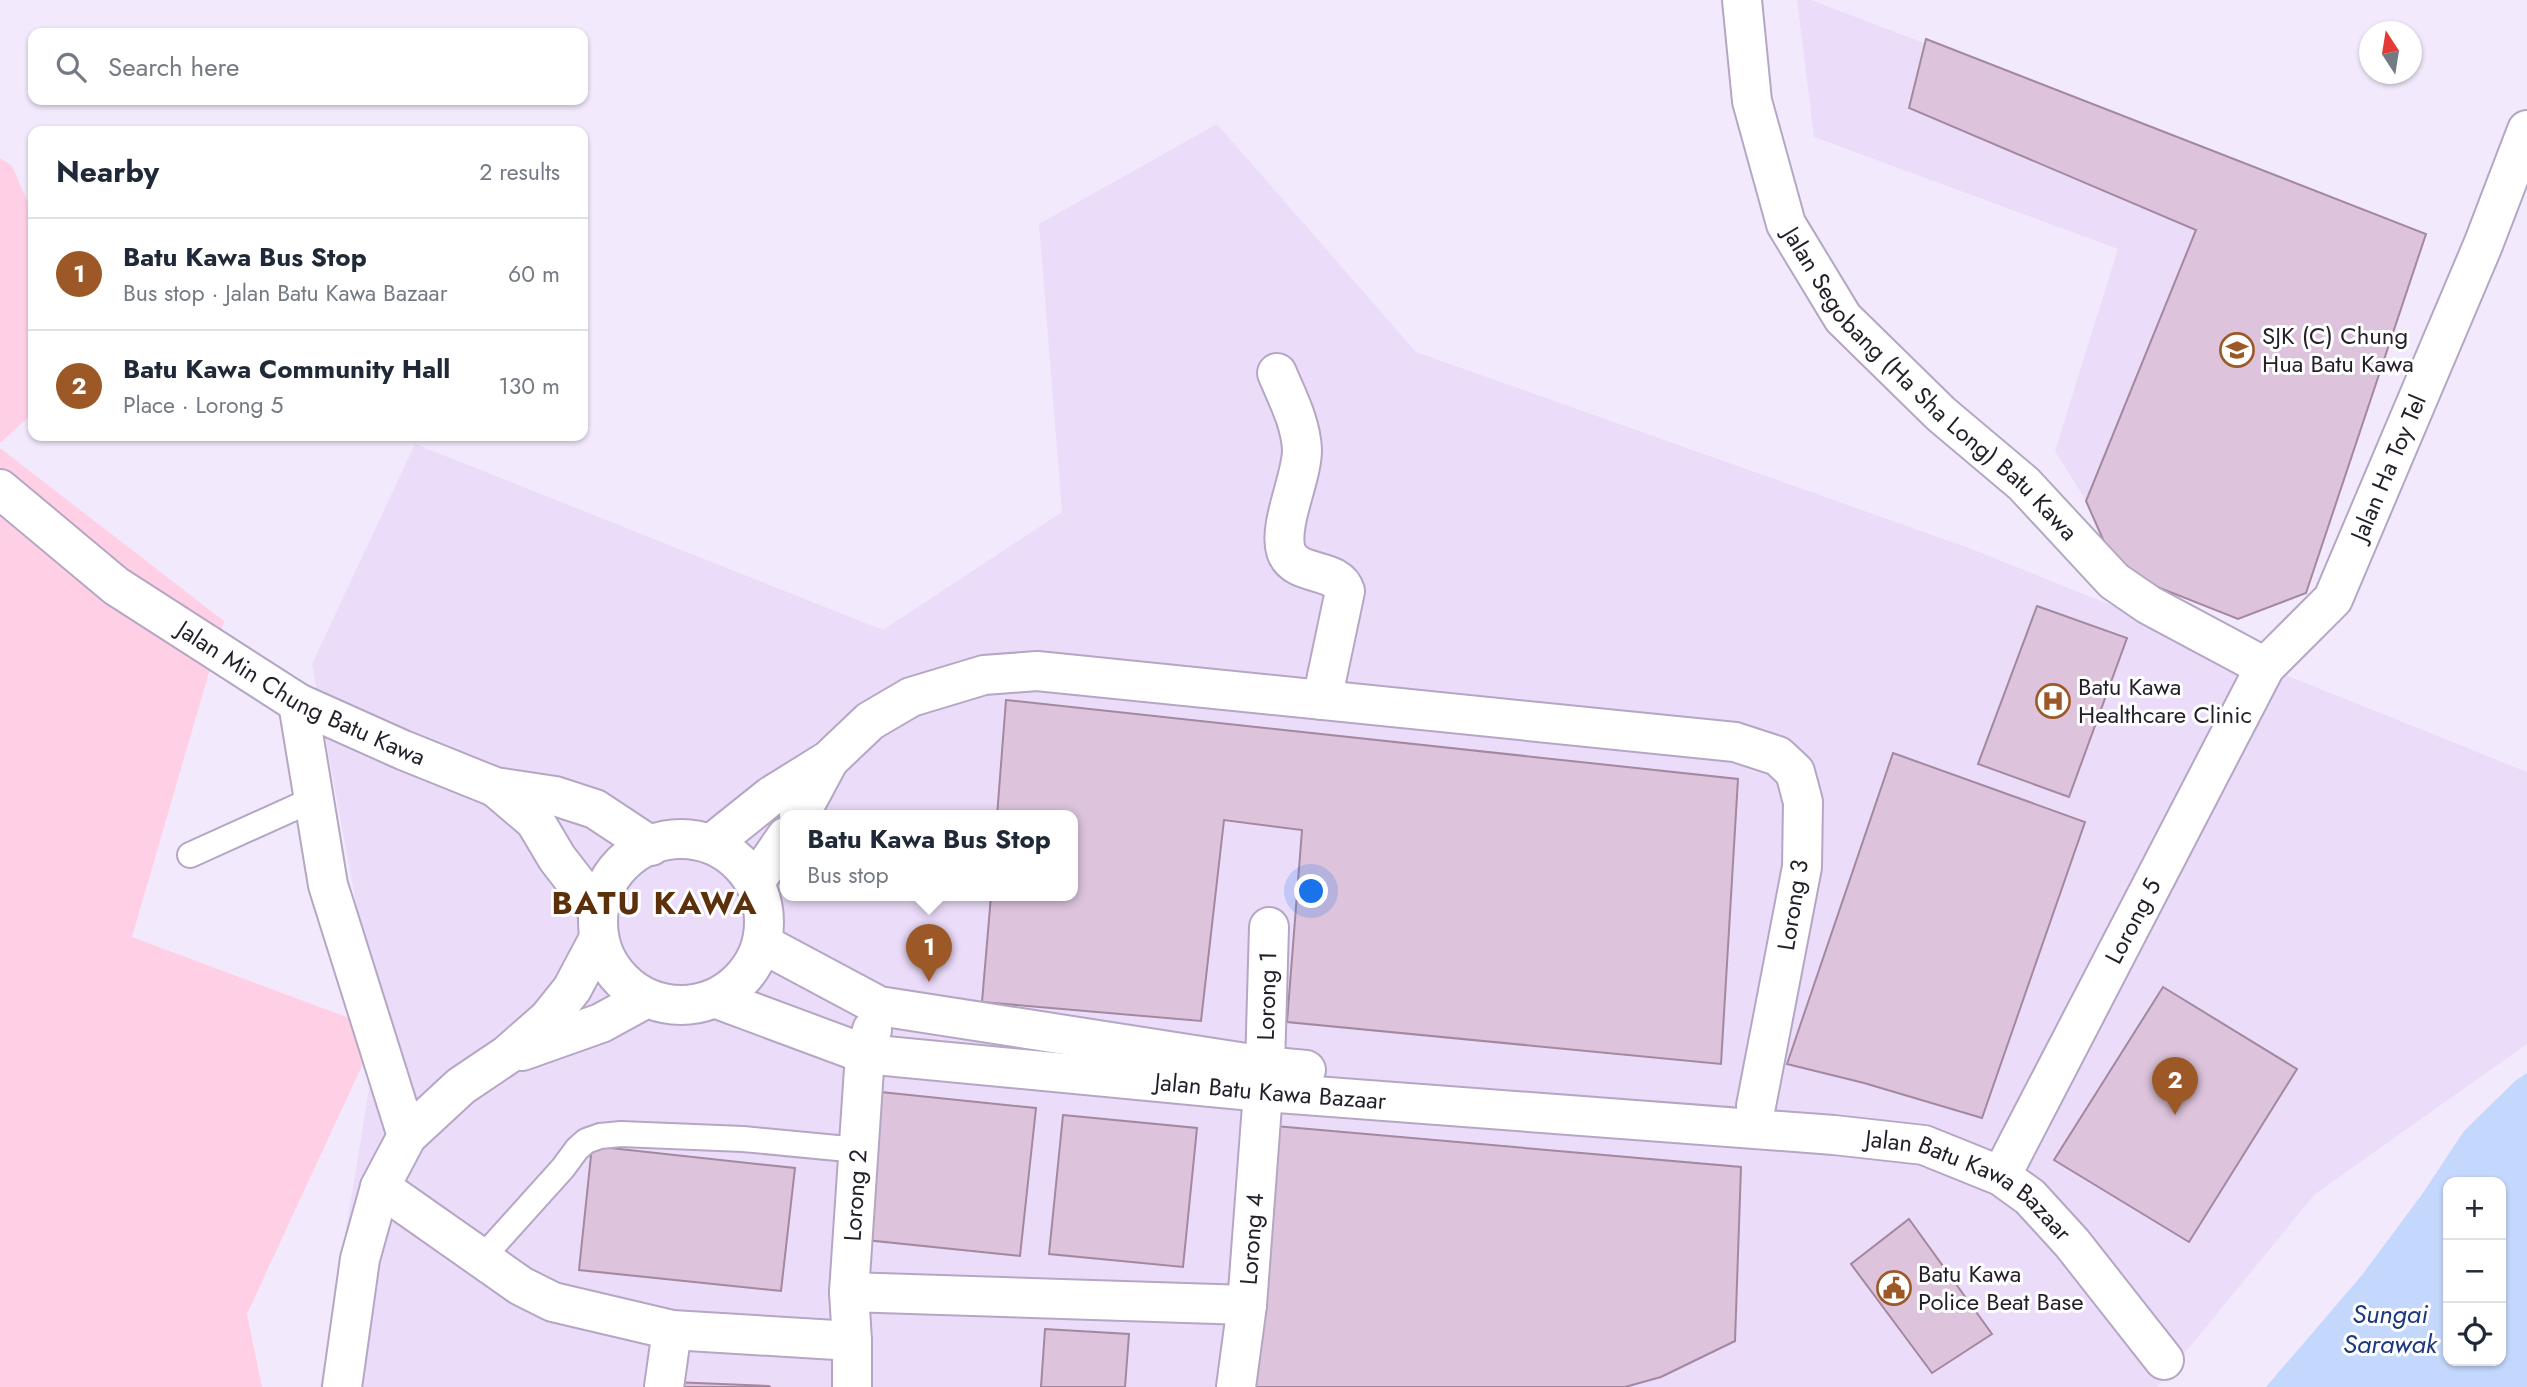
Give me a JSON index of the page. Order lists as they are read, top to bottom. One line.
{"streets":{"street":["Jalan Segobang (Ha Sha Long) Batu Kawa","Jalan Ha Toy Tel","Jalan Min Chung Batu Kawa","Lorong 3","Lorong 5","Lorong 1","Jalan Batu Kawa Bazaar","Lorong 2","Lorong 4"]},"crossings":[["Jalan Segobang (Ha Sha Long) Batu Kawa","Jalan Ha Toy Tel"],["Jalan Segobang (Ha Sha Long) Batu Kawa","Lorong 5"],["Jalan Ha Toy Tel","Lorong 5"],["Jalan Min Chung Batu Kawa","Jalan Batu Kawa Bazaar"],["Lorong 3","Jalan Batu Kawa Bazaar"],["Lorong 5","Jalan Batu Kawa Bazaar"],["Lorong 1","Jalan Batu Kawa Bazaar"],["Lorong 1","Lorong 4"],["Jalan Batu Kawa Bazaar","Lorong 2"],["Jalan Batu Kawa Bazaar","Lorong 4"]],"districts":["BATU KAWA"],"water":["Sungai Sarawak"],"places":{"school or university":["SJK (C) Chung Hua Batu Kawa"],"hospital":["Batu Kawa Healthcare Clinic"],"public building":["Batu Kawa Police Beat Base"]},"north":"top","page":{"search":"Search here","heading":["Nearby","2 results"],"list":[{"mark":"1","name":"Batu Kawa Bus Stop","note":"Bus stop · Jalan Batu Kawa Bazaar","value":"60 m"},{"mark":"2","name":"Batu Kawa Community Hall","note":"Place · Lorong 5","value":"130 m"}],"popup":["Batu Kawa Bus Stop","Bus stop"],"pins":["1","2"],"map_buttons":["+","−"]}}
